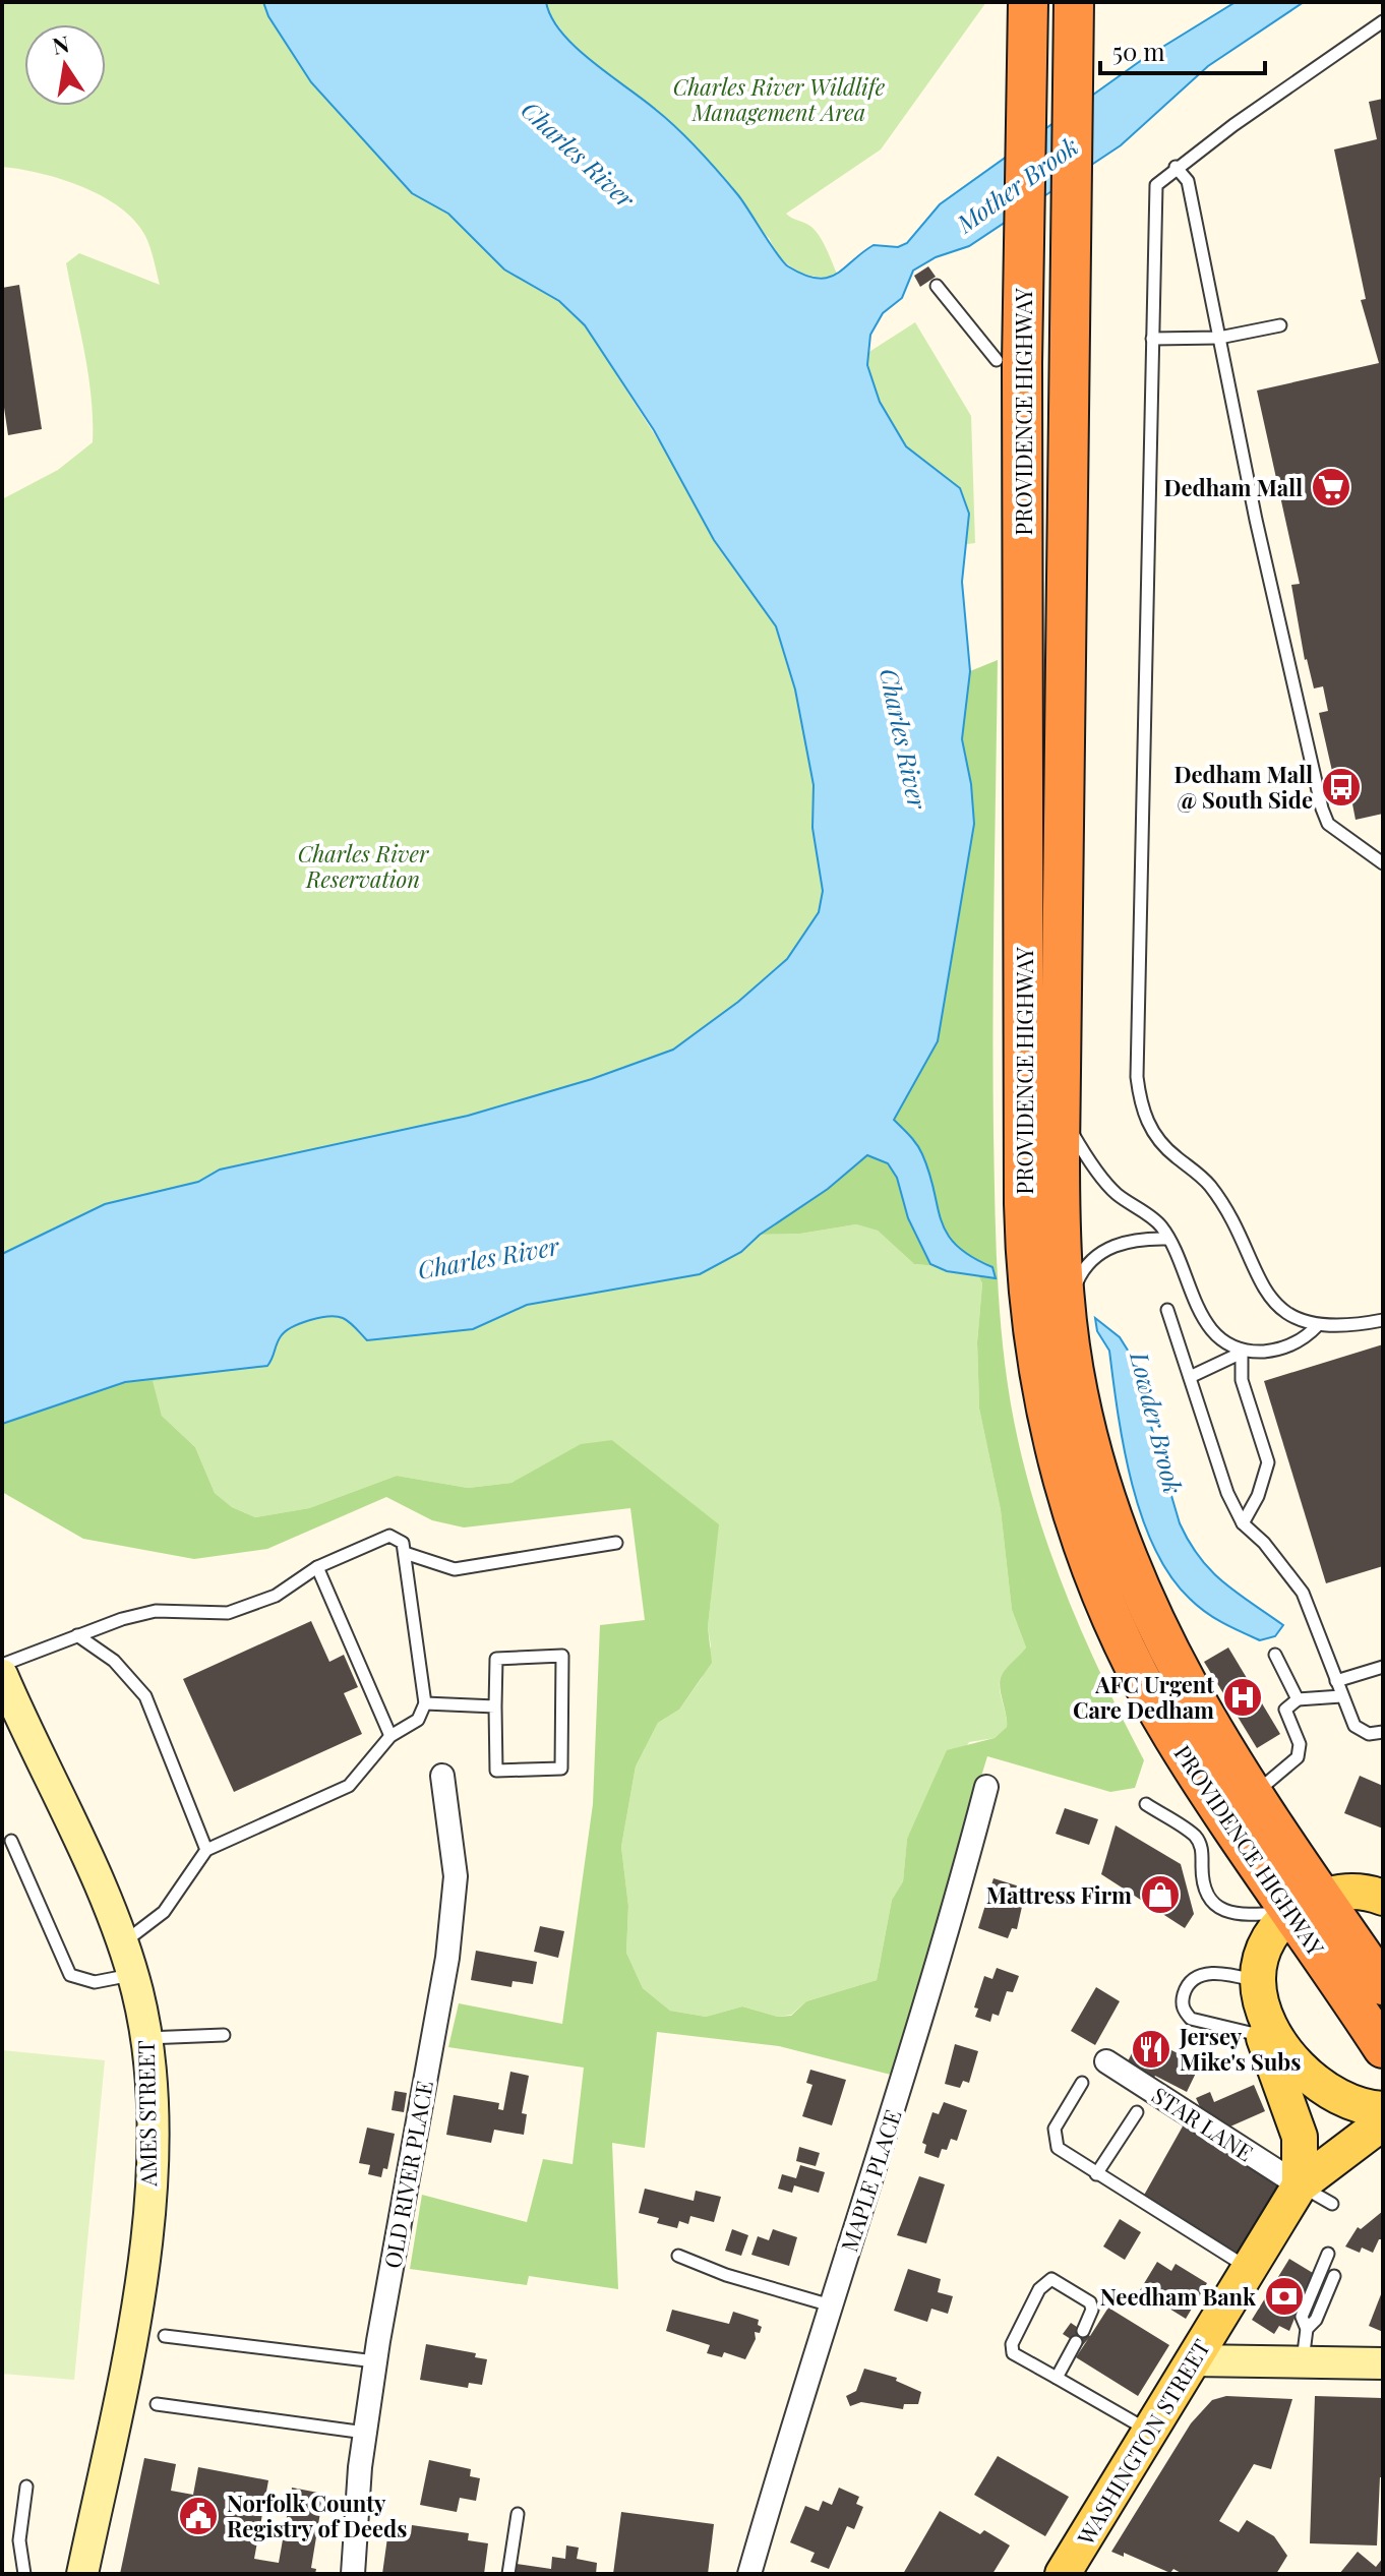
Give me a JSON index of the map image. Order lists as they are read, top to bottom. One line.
{"streets":{"highway":["PROVIDENCE HIGHWAY"],"main road":["WASHINGTON STREET"],"street":["AMES STREET","STAR LANE","OLD RIVER PLACE","MAPLE PLACE"]},"crossings":[["STAR LANE","WASHINGTON STREET"]],"water":["Charles River","Mother Brook","Lowder Brook"],"parks":["Charles River Wildlife Management Area","Charles River Reservation"],"places":{"supermarket":["Dedham Mall"],"bus stop":["Dedham Mall @ South Side"],"hospital":["AFC Urgent Care Dedham"],"shop":["Mattress Firm"],"restaurant":["Jersey Mike's Subs"],"bank":["Needham Bank"],"public building":["Norfolk County Registry of Deeds"]},"scale_bar":"50 m","north":"top"}
